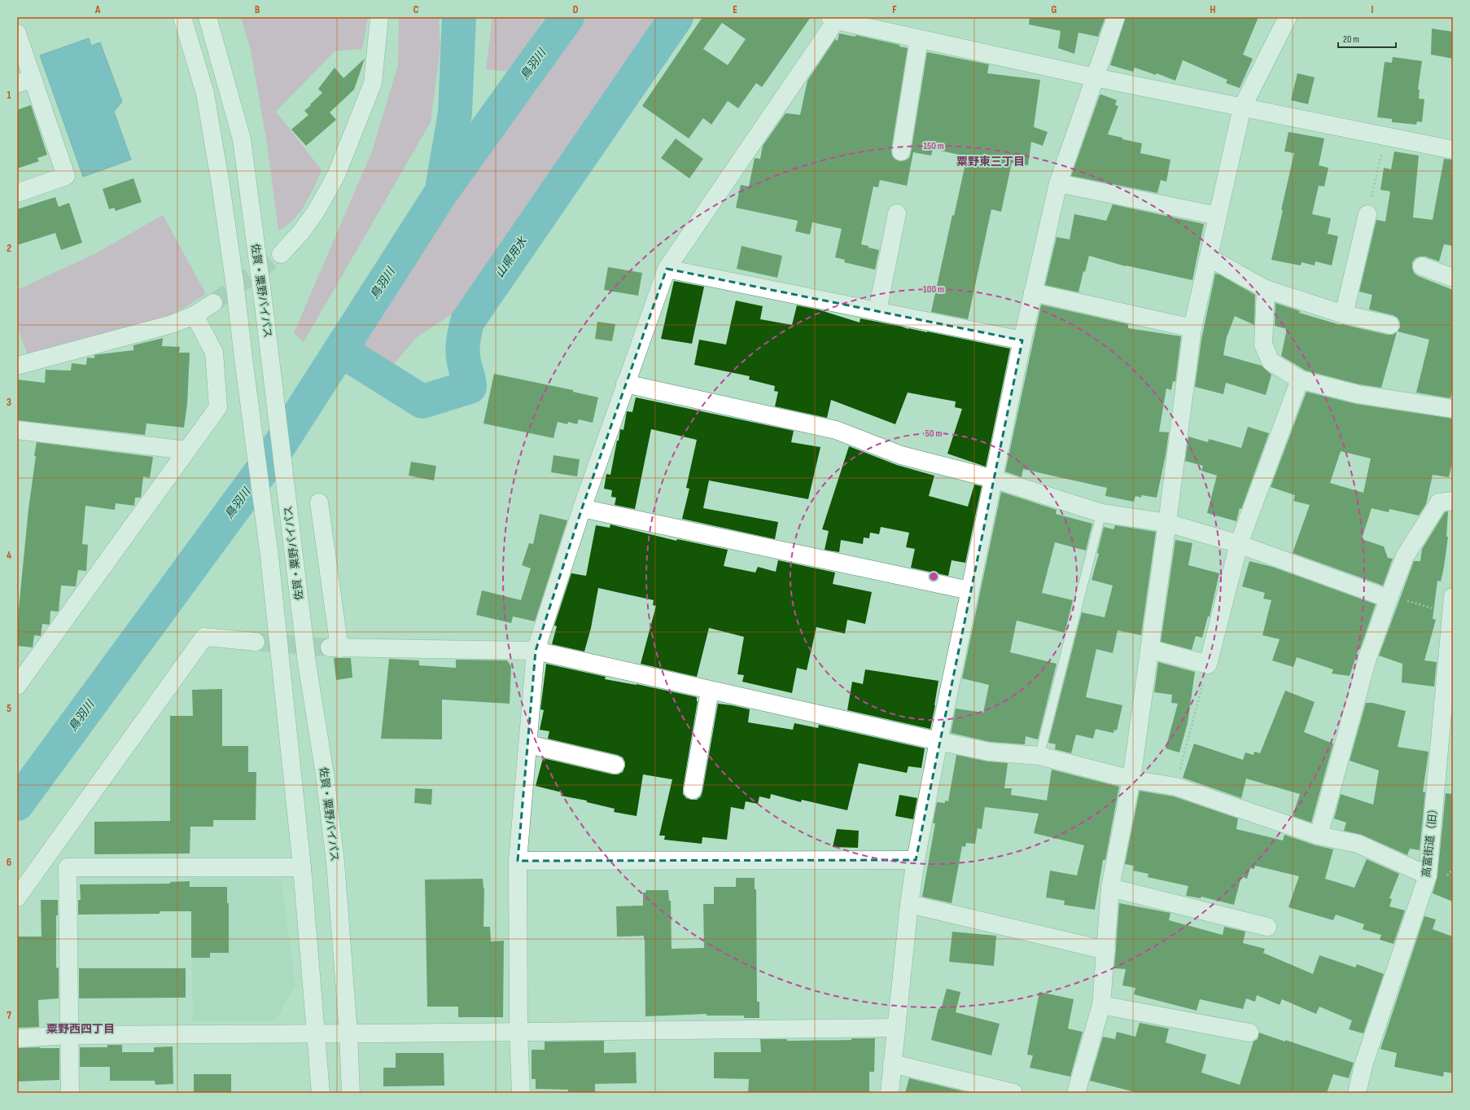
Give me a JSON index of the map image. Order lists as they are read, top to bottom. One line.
{"streets":{"main road":["佐賀・粟野バイパス","高富街道（旧）"]},"districts":["粟野東三丁目","粟野西四丁目"],"water":["鳥羽川","山県用水"],"scale_bar":"20 m","grid":{"columns":["A","B","C","D","E","F","G","H","I"],"rows":["1","2","3","4","5","6","7"]},"rings":["150 m","100 m","50 m"]}
